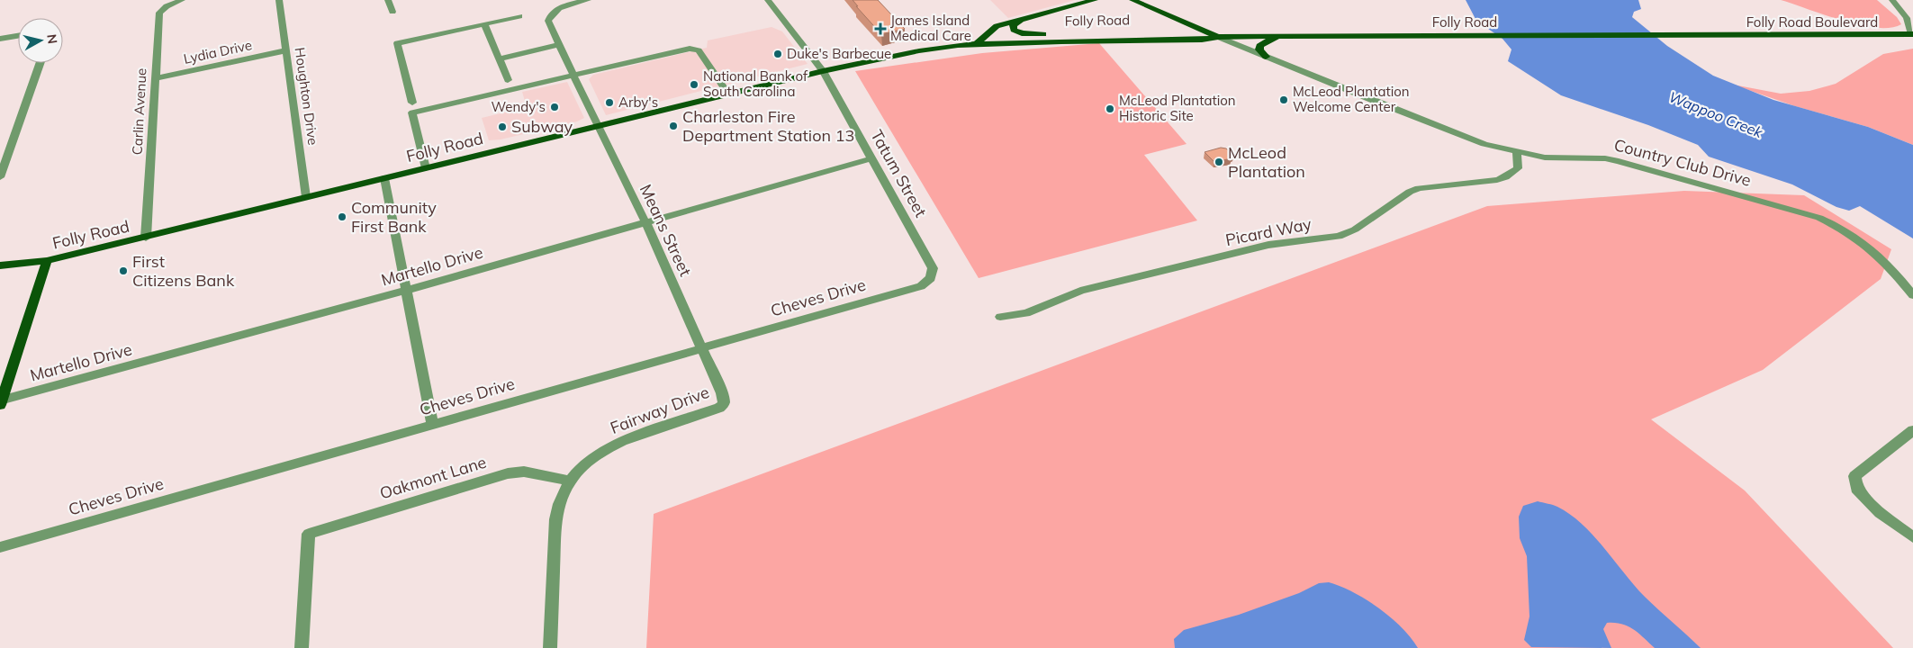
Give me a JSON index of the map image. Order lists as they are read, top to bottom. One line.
{"streets":{"main road":["Folly Road","Folly Road Boulevard"],"street":["Lydia Drive","Houghton Drive","Carlin Avenue","Country Club Drive","Tatum Street","Means Street","Picard Way","Martello Drive","Cheves Drive","Fairway Drive","Oakmont Lane"]},"crossings":[["Folly Road","Folly Road Boulevard"],["Folly Road","Houghton Drive"],["Folly Road","Carlin Avenue"],["Folly Road","Country Club Drive"],["Folly Road","Tatum Street"],["Folly Road","Means Street"],["Lydia Drive","Houghton Drive"],["Lydia Drive","Carlin Avenue"],["Country Club Drive","Picard Way"],["Tatum Street","Martello Drive"],["Tatum Street","Cheves Drive"],["Means Street","Martello Drive"],["Means Street","Cheves Drive"],["Means Street","Fairway Drive"],["Cheves Drive","Fairway Drive"],["Fairway Drive","Oakmont Lane"]],"water":["Wappoo Creek"],"places":{"health":["James Island Medical Care"],"other":["Duke's Barbecue","National Bank of South Carolina","McLeod Plantation Welcome Center","Arby's","Wendy's","McLeod Plantation Historic Site","Charleston Fire Department Station 13","Subway","McLeod Plantation","Community First Bank","First Citizens Bank"]},"north":"right"}
